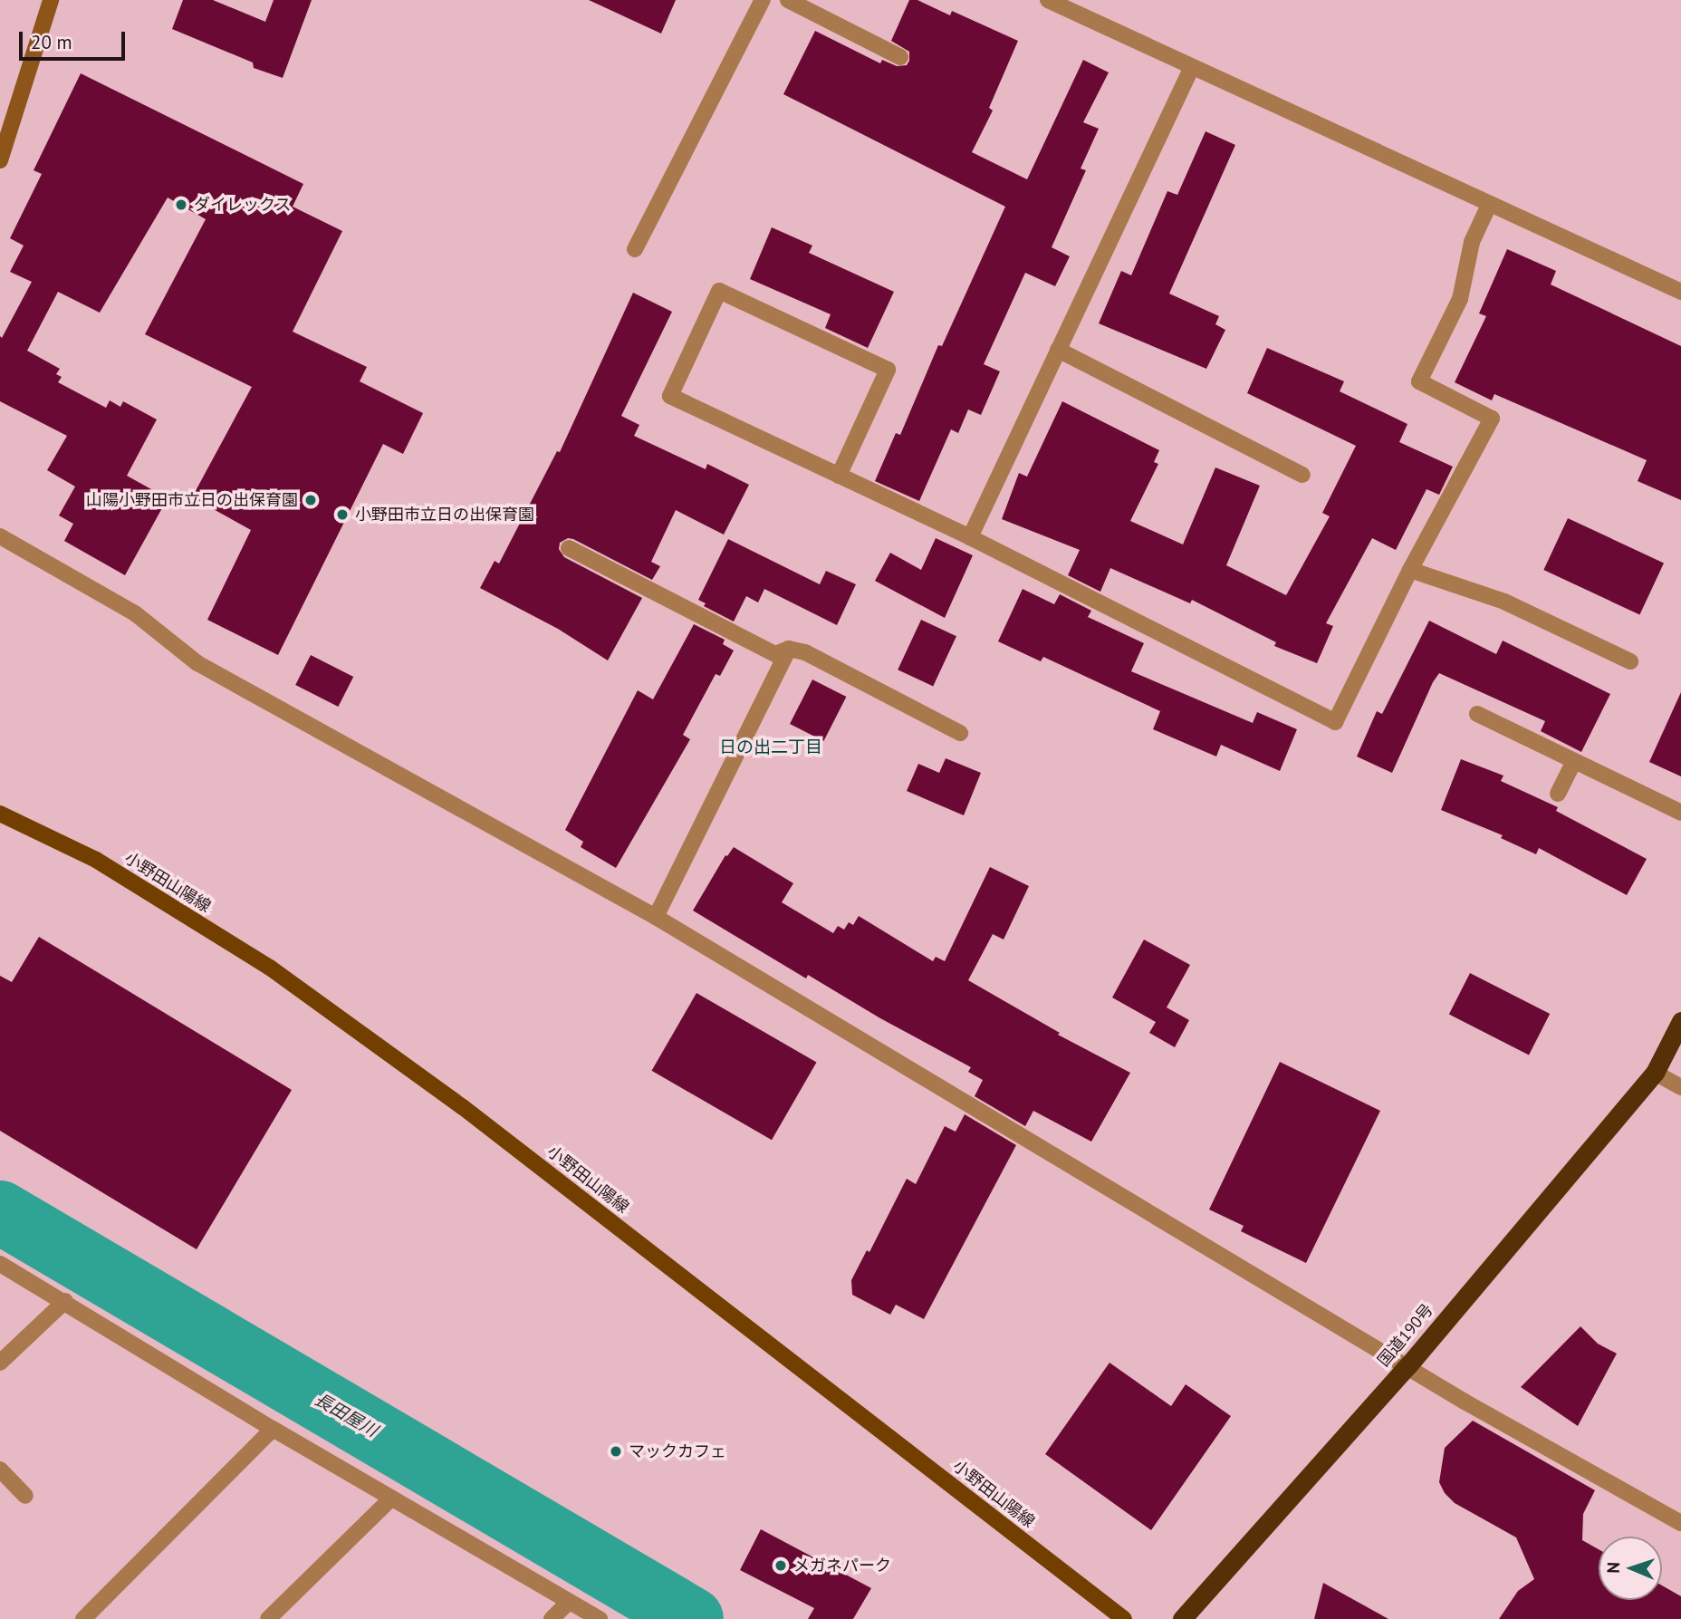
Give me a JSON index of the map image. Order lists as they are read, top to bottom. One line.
{"streets":{"highway":["国道190号"],"main road":["小野田山陽線"]},"districts":["日の出二丁目"],"water":["長田屋川"],"places":["ダイレックス","山陽小野田市立日の出保育園","小野田市立日の出保育園","マックカフェ","メガネパーク"],"scale_bar":"20 m","north":"left"}
